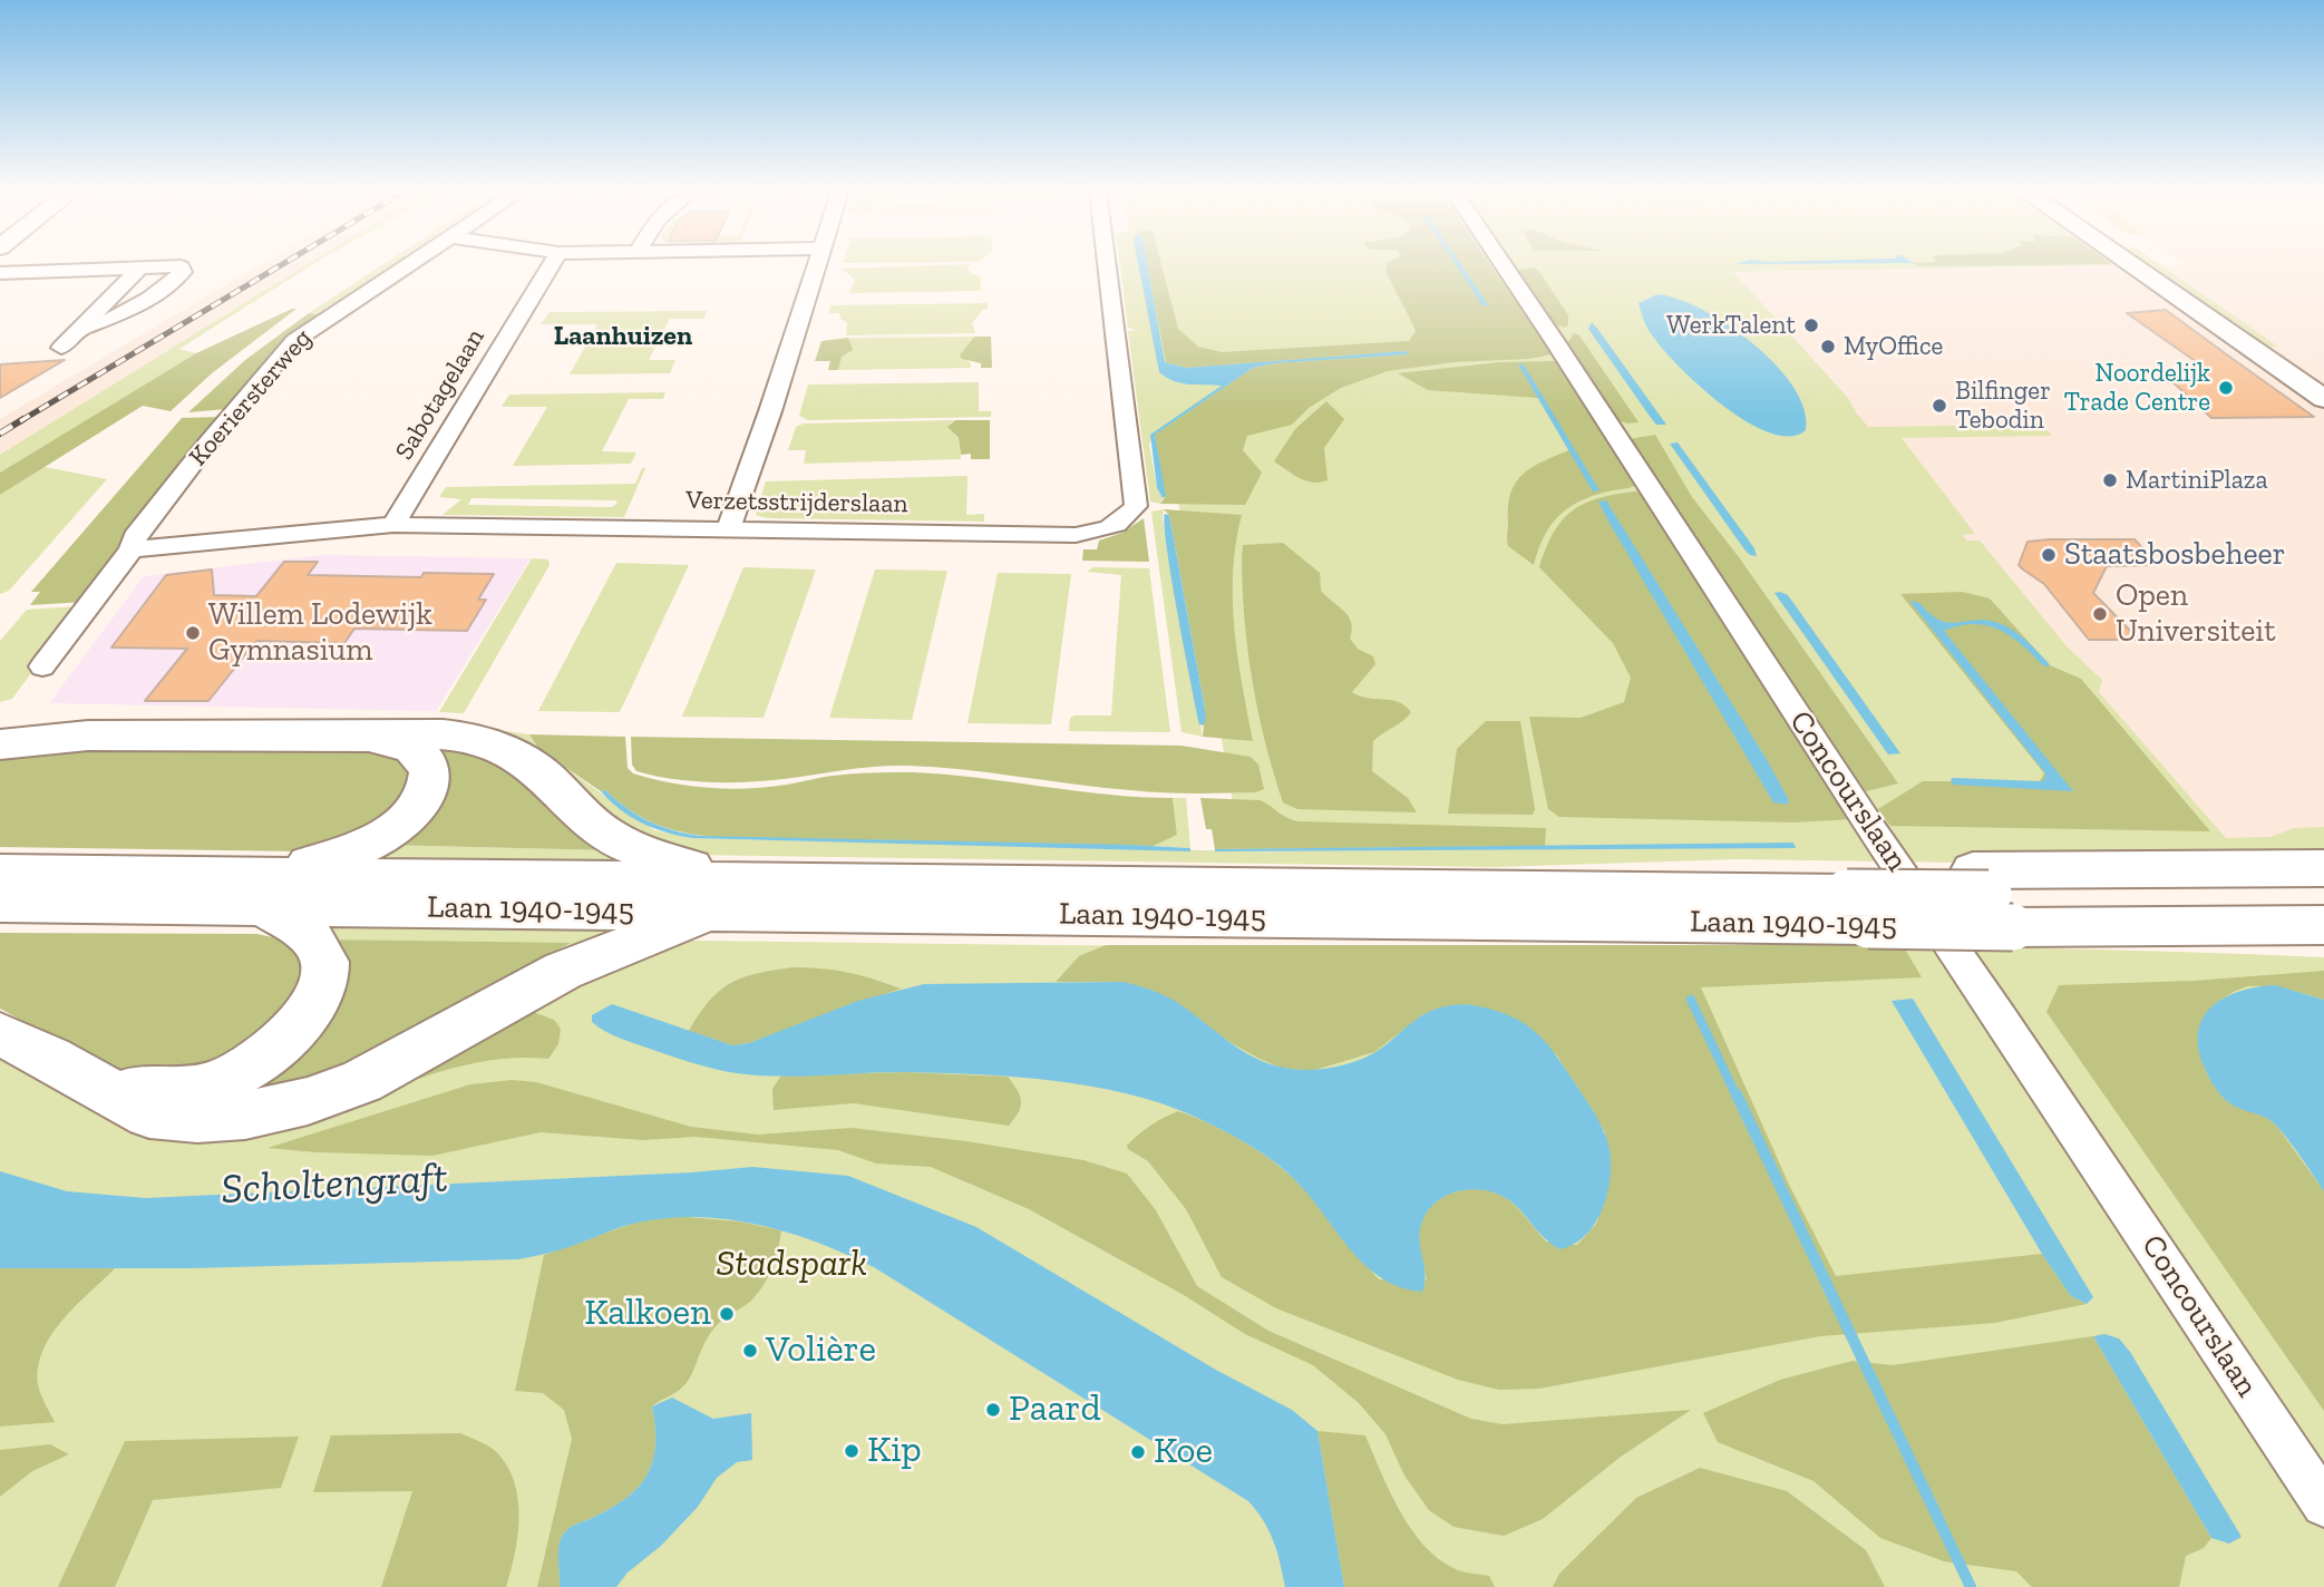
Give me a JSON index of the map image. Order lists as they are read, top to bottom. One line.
{"streets":{"highway":["Laan 1940-1945"],"street":["Sabotagelaan","Koeriersterweg","Verzetsstrijderslaan","Concourslaan"]},"crossings":[["Sabotagelaan","Verzetsstrijderslaan"],["Koeriersterweg","Verzetsstrijderslaan"]],"districts":["Laanhuizen"],"water":["Scholtengraft"],"parks":["Stadspark"],"places":["WerkTalent","MyOffice","Noordelijk Trade Centre","Bilfinger Tebodin","MartiniPlaza","Staatsbosbeheer","Open Universiteit","Willem Lodewijk Gymnasium","Kalkoen","Volière","Paard","Kip","Koe"]}
